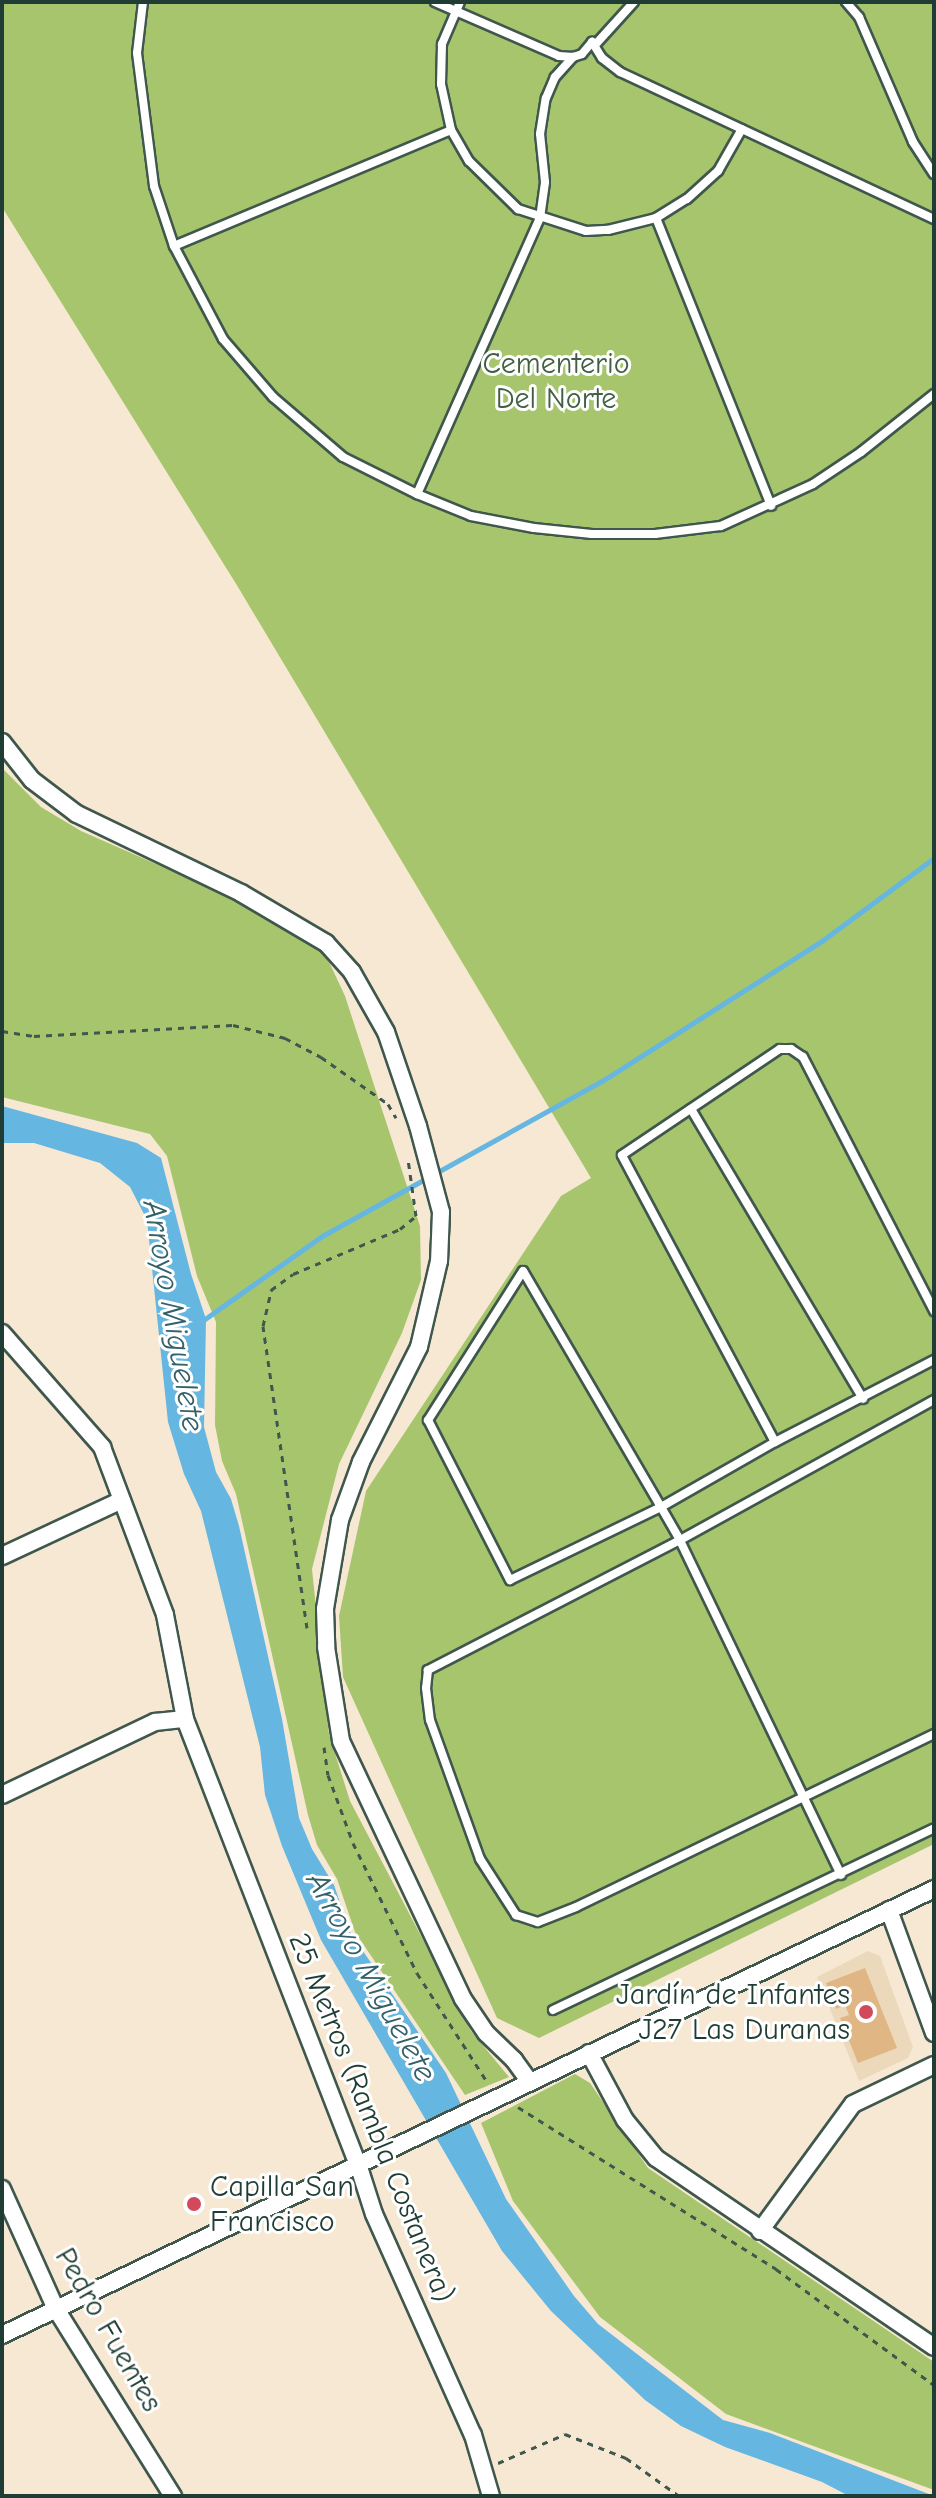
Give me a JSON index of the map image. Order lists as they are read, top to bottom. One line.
{"streets":{"street":["25 Metros (Rambla Costanera)","Pedro Fuentes"]},"water":["Arroyo Miguelete"],"parks":["Cementerio Del Norte"],"places":["Jardín de Infantes J27 Las Duranas","Capilla San Francisco"]}
